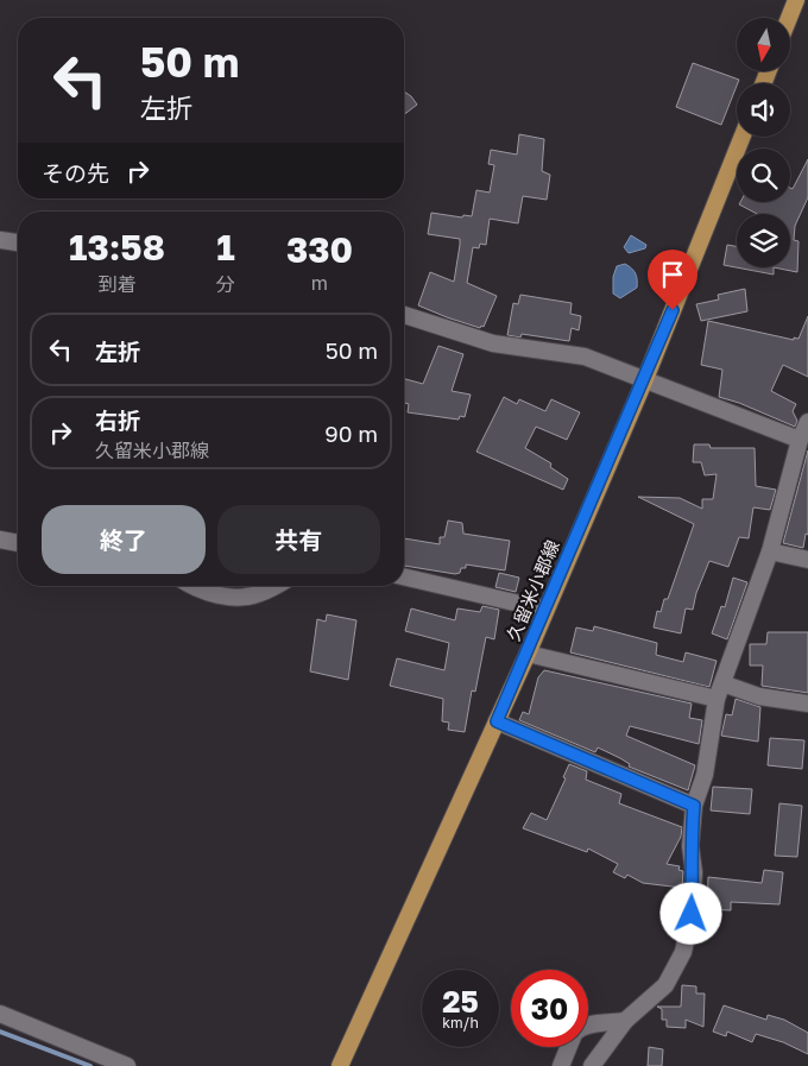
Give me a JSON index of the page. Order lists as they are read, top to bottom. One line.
{"streets":{"main road":["久留米小郡線"]},"north":"bottom","page":{"turn":["50 m","左折"],"then":"その先","eta":["13:58","到着","1","分","330","m"],"list":[{"name":"左折","value":"50 m"},{"name":"右折","note":"久留米小郡線","value":"90 m"}],"buttons":["終了","共有"],"speed":"25 km/h","limit":"30"}}
